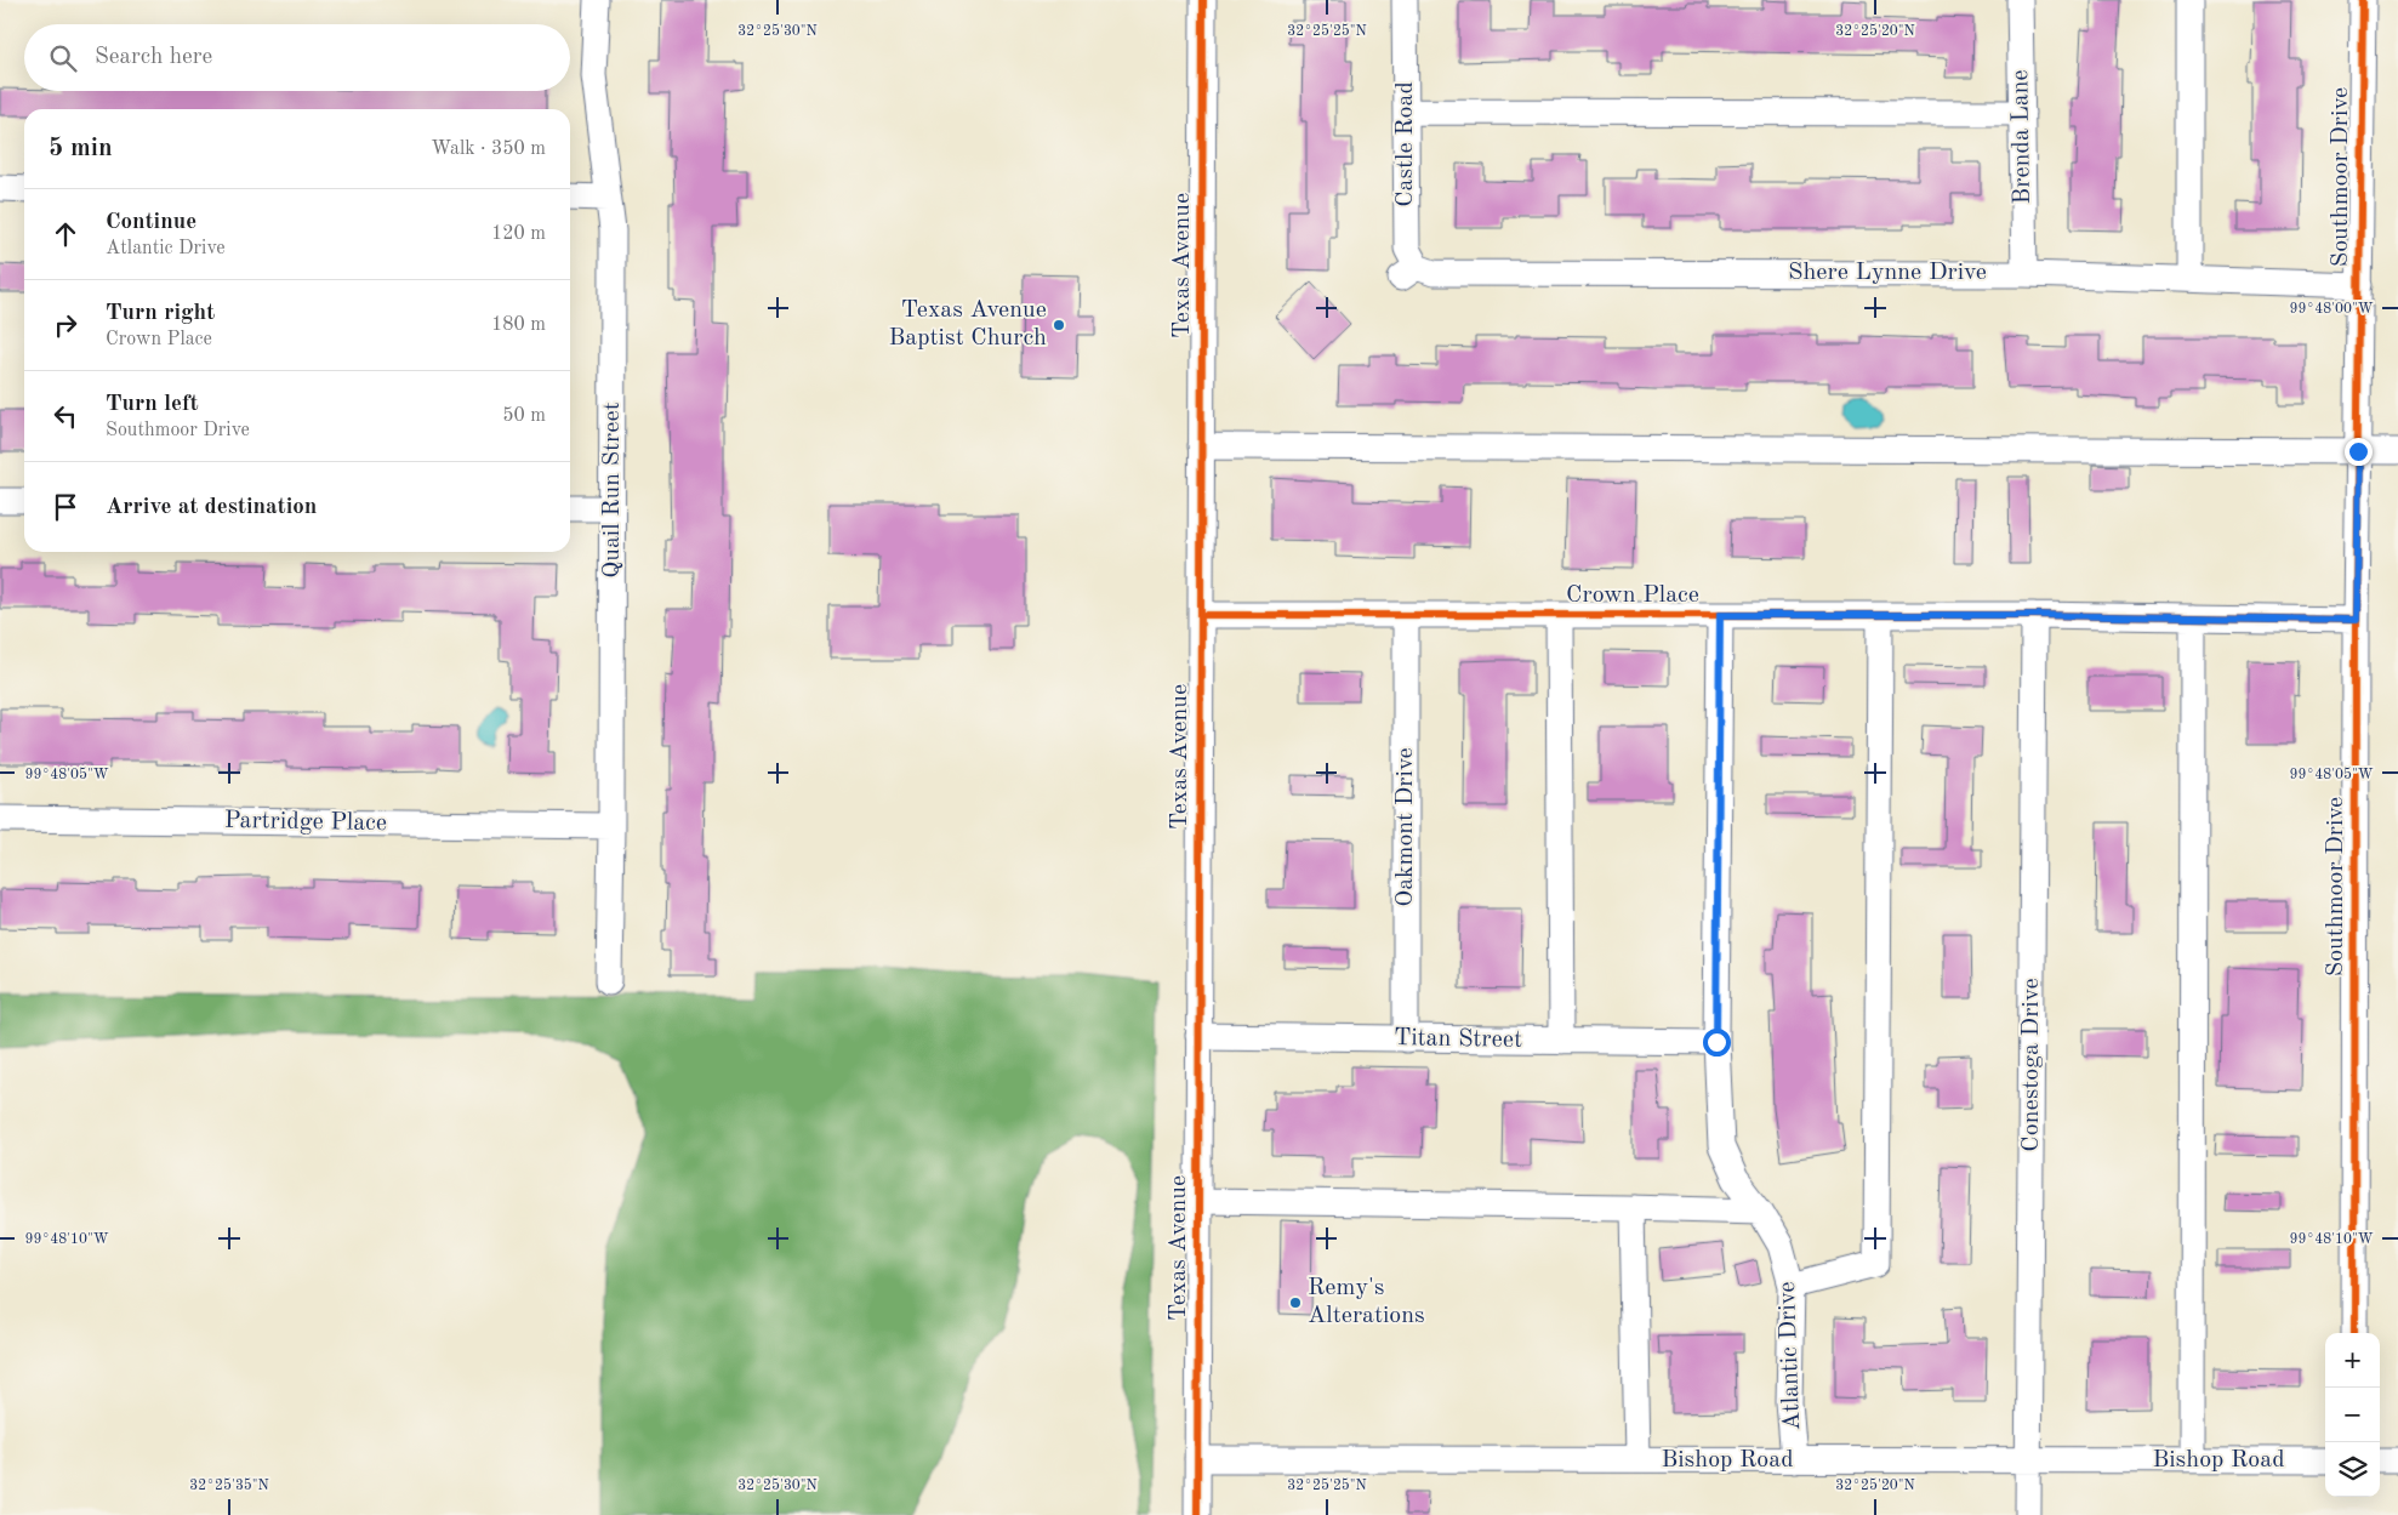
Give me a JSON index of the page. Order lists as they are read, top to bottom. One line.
{"streets":{"street":["Brenda Lane","Castle Road","Southmoor Drive","Texas Avenue","Shere Lynne Drive","Quail Run Street","Crown Place","Partridge Place","Oakmont Drive","Titan Street","Conestoga Drive","Atlantic Drive","Bishop Road"]},"crossings":[["Brenda Lane","Shere Lynne Drive"],["Castle Road","Shere Lynne Drive"],["Southmoor Drive","Shere Lynne Drive"],["Southmoor Drive","Crown Place"],["Texas Avenue","Crown Place"],["Texas Avenue","Titan Street"],["Texas Avenue","Bishop Road"],["Quail Run Street","Partridge Place"],["Crown Place","Oakmont Drive"],["Crown Place","Conestoga Drive"],["Crown Place","Atlantic Drive"],["Oakmont Drive","Titan Street"],["Titan Street","Atlantic Drive"],["Conestoga Drive","Bishop Road"],["Atlantic Drive","Bishop Road"]],"places":["Texas Avenue Baptist Church","Remy's Alterations"],"page":{"search":"Search here","heading":["5 min","Walk · 350 m"],"list":[["Continue","Atlantic Drive","120 m"],["Turn right","Crown Place","180 m"],["Turn left","Southmoor Drive","50 m"],"Arrive at destination"],"map_buttons":["+","−"]},"coordinates":["32°25'30\"N","32°25'25\"N","32°25'20\"N","99°48'00\"W","99°48'05\"W","99°48'10\"W","32°25'35\"N"]}
